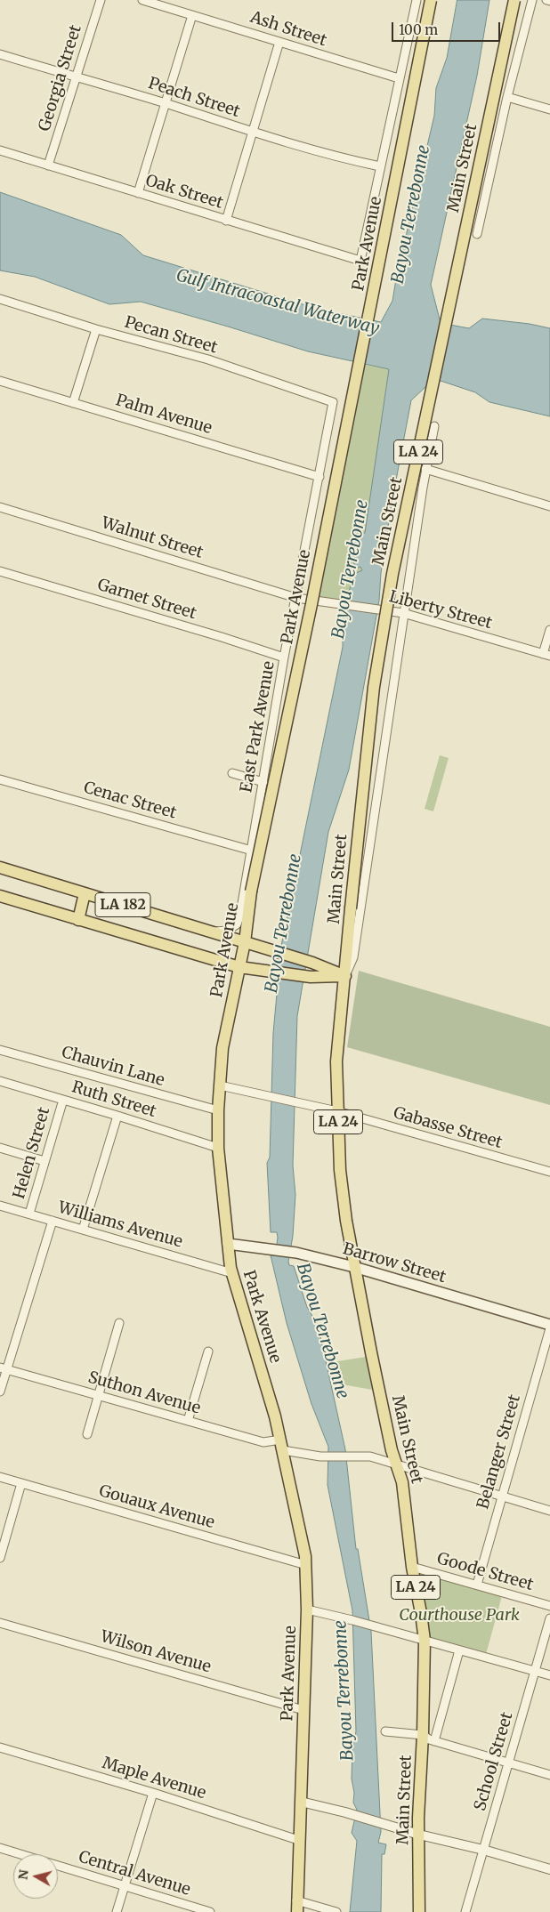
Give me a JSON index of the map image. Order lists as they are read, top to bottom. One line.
{"streets":{"main road":["Main Street","Park Avenue","LA 24","LA 182","Barrow Street"],"street":["Ash Street","Georgia Street","Peach Street","Oak Street","Pecan Street","Palm Avenue","Walnut Street","Garnet Street","Liberty Street","East Park Avenue","Cenac Street","Chauvin Lane","Ruth Street","Gabasse Street","Helen Street","Williams Avenue","Suthon Avenue","Belanger Street","Gouaux Avenue","Goode Street","Wilson Avenue","School Street","Maple Avenue","Central Avenue"]},"crossings":[["Ash Street","Park Avenue"],["Georgia Street","Peach Street"],["Georgia Street","Oak Street"],["Peach Street","Park Avenue"],["Main Street","Liberty Street"],["Main Street","LA 182"],["Main Street","Gabasse Street"],["Main Street","Barrow Street"],["Main Street","Suthon Avenue"],["Main Street","Goode Street"],["Oak Street","Park Avenue"],["Park Avenue","LA 182"],["Park Avenue","Chauvin Lane"],["Park Avenue","Ruth Street"],["Park Avenue","Gabasse Street"],["Park Avenue","Williams Avenue"],["Park Avenue","Barrow Street"],["Park Avenue","Suthon Avenue"],["Park Avenue","Gouaux Avenue"],["Park Avenue","Wilson Avenue"],["Park Avenue","Maple Avenue"],["Pecan Street","East Park Avenue"],["Palm Avenue","East Park Avenue"],["Walnut Street","Liberty Street"],["Walnut Street","East Park Avenue"],["Garnet Street","East Park Avenue"],["Liberty Street","East Park Avenue"],["East Park Avenue","Cenac Street"],["East Park Avenue","LA 182"],["Ruth Street","Helen Street"],["Helen Street","Williams Avenue"],["Suthon Avenue","Belanger Street"],["Belanger Street","Goode Street"]],"water":["Bayou Terrebonne","Gulf Intracoastal Waterway"],"parks":["Courthouse Park"],"scale_bar":"100 m","north":"left"}
